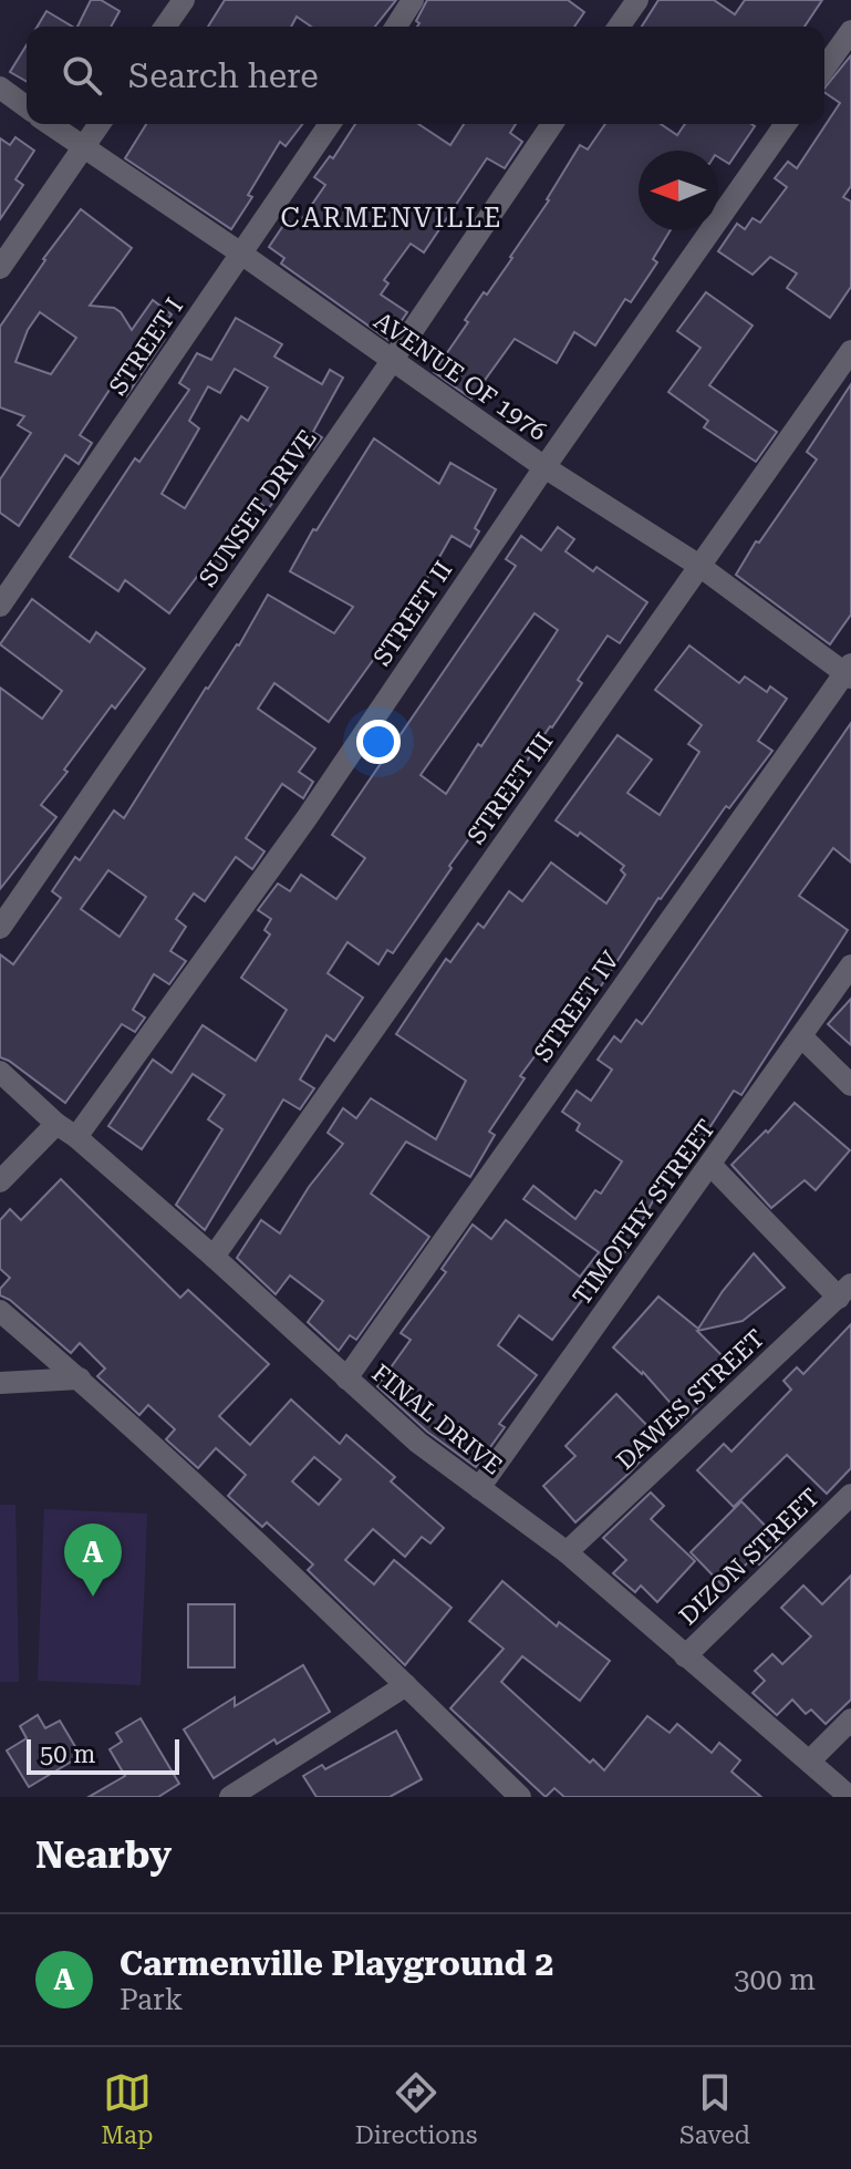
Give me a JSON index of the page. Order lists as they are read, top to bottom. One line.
{"streets":{"street":["STREET I","AVENUE OF 1976","SUNSET DRIVE","STREET II","STREET III","STREET IV","TIMOTHY STREET","DAWES STREET","FINAL DRIVE","DIZON STREET"]},"crossings":[["STREET I","AVENUE OF 1976"],["AVENUE OF 1976","SUNSET DRIVE"],["AVENUE OF 1976","STREET II"],["AVENUE OF 1976","STREET III"],["AVENUE OF 1976","STREET IV"],["STREET II","FINAL DRIVE"],["STREET III","FINAL DRIVE"],["STREET IV","FINAL DRIVE"],["TIMOTHY STREET","FINAL DRIVE"],["DAWES STREET","FINAL DRIVE"],["FINAL DRIVE","DIZON STREET"]],"districts":["CARMENVILLE"],"scale_bar":"50 m","north":"left","page":{"search":"Search here","pins":"A","scale":"50 m","heading":"Nearby","list":[{"mark":"A","name":"Carmenville Playground 2","note":"Park","value":"300 m"}],"nav":["Map","Directions","Saved"]}}
